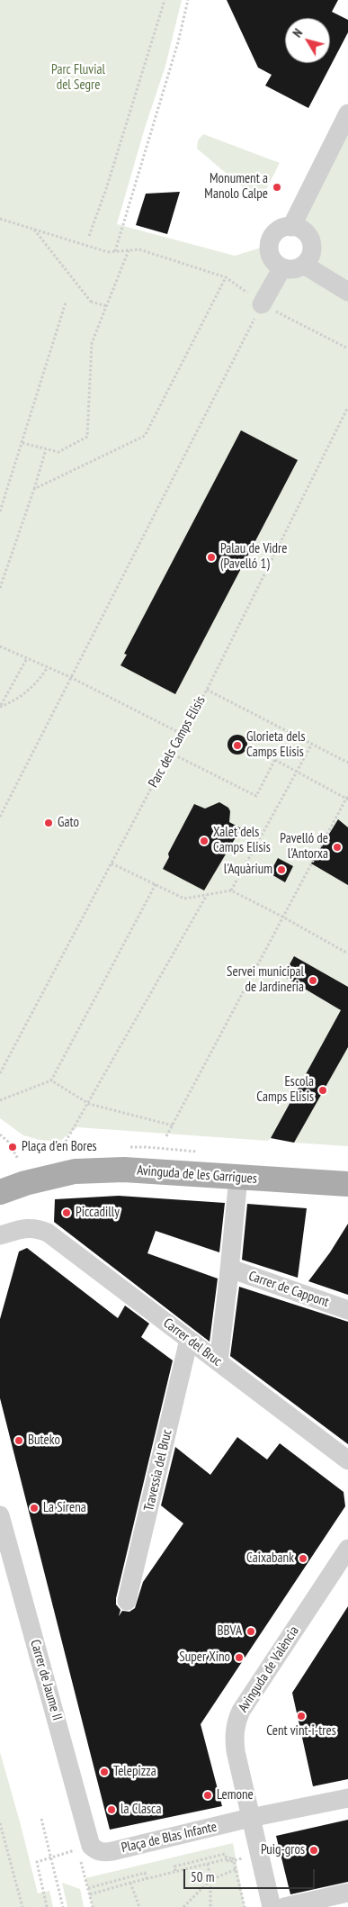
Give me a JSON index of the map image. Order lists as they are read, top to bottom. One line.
{"streets":{"main road":["Avinguda de les Garrigues"],"street":["Carrer de Cappont","Carrer del Bruc","Travessia del Bruc","Avinguda de València","Carrer de Jaume II","Plaça de Blas Infante"],"path":["Parc dels Camps Elisis"]},"crossings":[["Carrer del Bruc","Travessia del Bruc"],["Avinguda de València","Plaça de Blas Infante"],["Carrer de Jaume II","Plaça de Blas Infante"]],"parks":["Parc Fluvial del Segre"],"places":["Monument a Manolo Calpe","Palau de Vidre (Pavelló 1)","Glorieta dels Camps Elisis","Gato","Xalet dels Camps Elisis","Pavelló de l'Antorxa","l'Aquàrium","Servei municipal de Jardineria","Escola Camps Elisis","Plaça d'en Bores","Piccadilly","Buteko","La Sirena","Caixabank","BBVA","Super Xino","Cent vint-i-tres","Telepizza","Lemone","la Clasca","Puig-gros"],"scale_bar":"50 m","north":"top left"}
